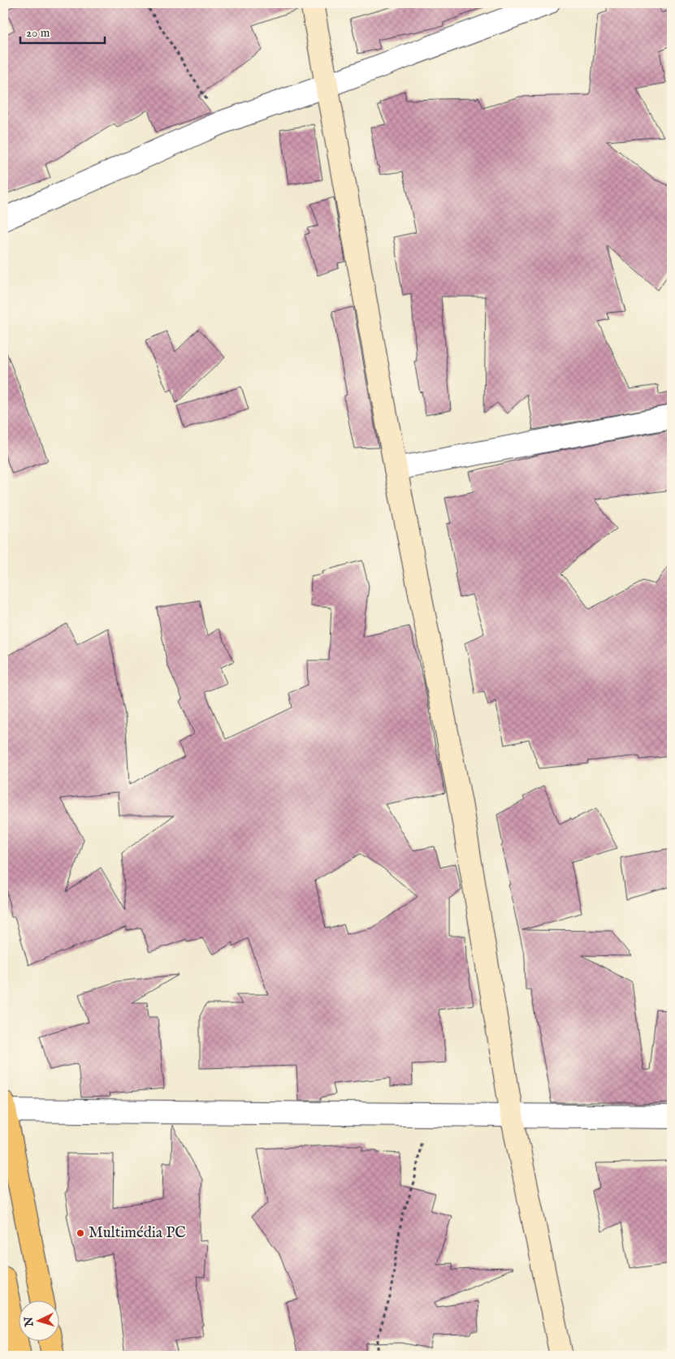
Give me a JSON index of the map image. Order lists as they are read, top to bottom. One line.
{"places":["Multimédia PC"],"scale_bar":"20 m","north":"left"}
